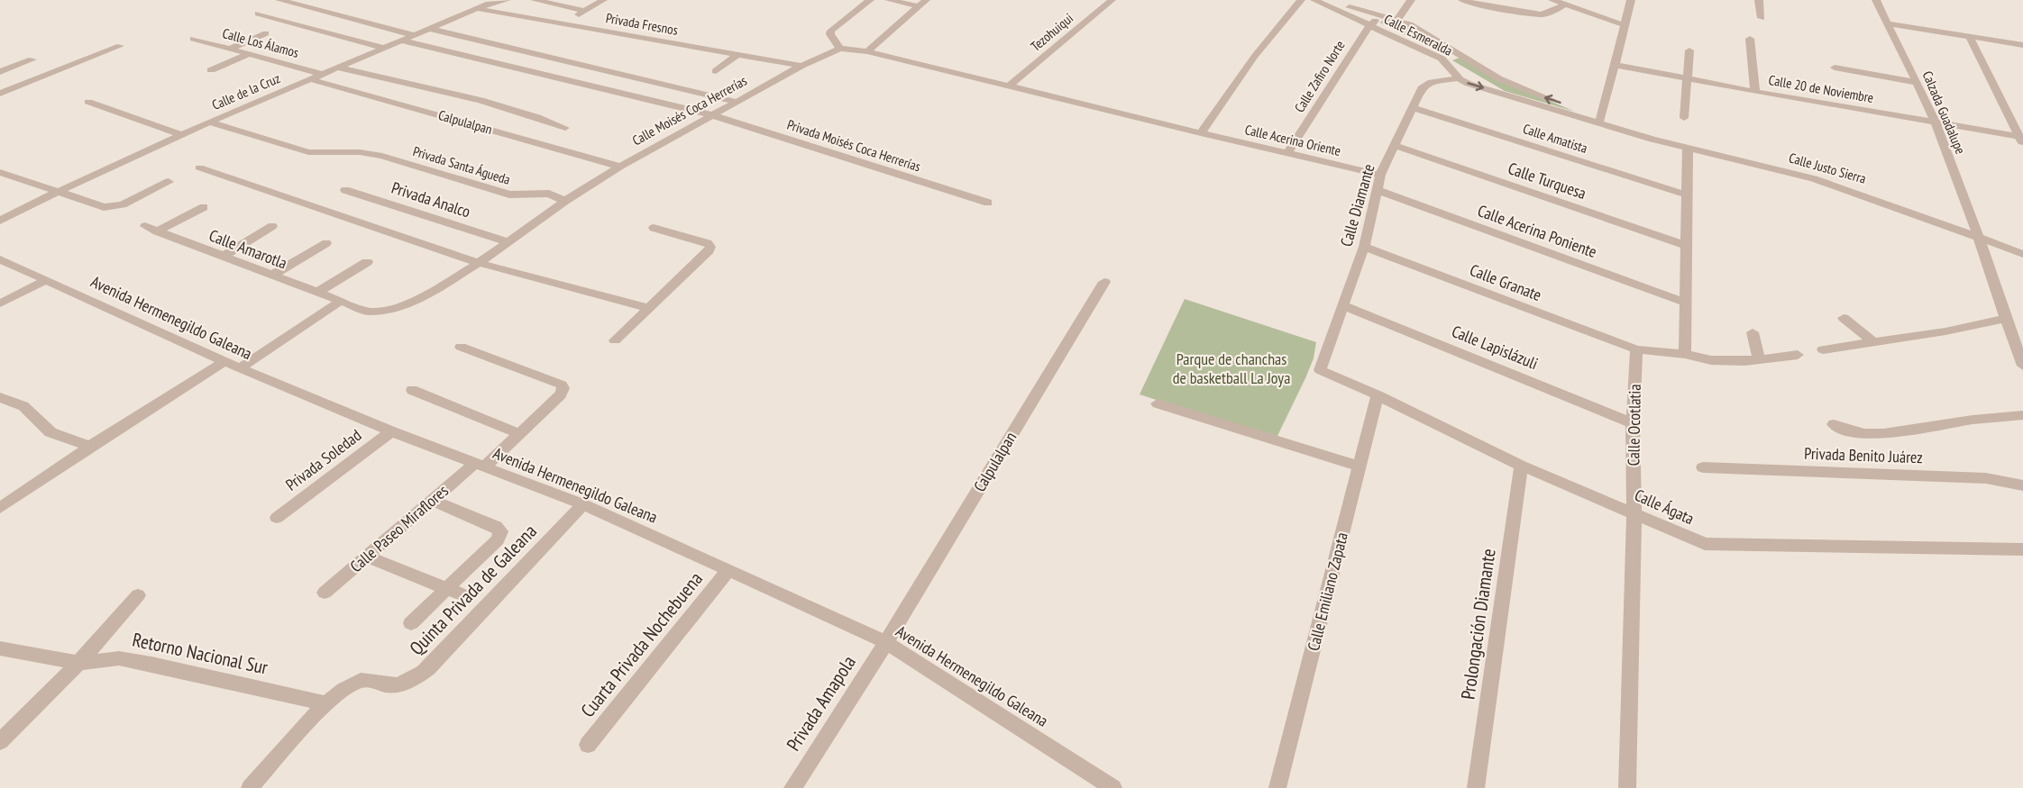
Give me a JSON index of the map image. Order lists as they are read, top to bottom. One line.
{"streets":{"street":["Privada Fresnos","Tezohuiqui","Calle Esmeralda","Calle Los Álamos","Calle Zafiro Norte","Calle 20 de Noviembre","Calle de la Cruz","Calle Moisés Coca Herrerías","Calzada Guadalupe","Calpulalpan","Calle Amatista","Calle Acerina Oriente","Privada Moisés Coca Herrerías","Privada Santa Águeda","Calle Justo Sierra","Calle Turquesa","Privada Analco","Calle Diamante","Calle Acerina Poniente","Calle Amarotla","Calle Granate","Avenida Hermenegildo Galeana","Calle Lapislázuli","Calle Ocotlatia","Privada Benito Juárez","Privada Soledad","Calle Ágata","Calle Paseo Miraflores","Quinta Privada de Galeana","Calle Emiliano Zapata","Prolongación Diamante","Cuarta Privada Nochebuena","Retorno Nacional Sur","Privada Amapola"]},"crossings":[["Privada Fresnos","Calle de la Cruz"],["Privada Fresnos","Calle Moisés Coca Herrerías"],["Tezohuiqui","Calle Moisés Coca Herrerías"],["Calle Esmeralda","Calle Zafiro Norte"],["Calle Esmeralda","Calle Justo Sierra"],["Calle Esmeralda","Calle Diamante"],["Calle Los Álamos","Calle de la Cruz"],["Calle Zafiro Norte","Calle Acerina Oriente"],["Calle 20 de Noviembre","Calzada Guadalupe"],["Calle de la Cruz","Calpulalpan"],["Calle de la Cruz","Privada Moisés Coca Herrerías"],["Calle de la Cruz","Privada Santa Águeda"],["Calle Moisés Coca Herrerías","Calpulalpan"],["Calle Moisés Coca Herrerías","Calle Acerina Oriente"],["Calle Moisés Coca Herrerías","Privada Moisés Coca Herrerías"],["Calle Moisés Coca Herrerías","Privada Santa Águeda"],["Calle Moisés Coca Herrerías","Privada Analco"],["Calle Moisés Coca Herrerías","Calle Amarotla"],["Calzada Guadalupe","Calle Justo Sierra"],["Calpulalpan","Avenida Hermenegildo Galeana"],["Calpulalpan","Privada Amapola"],["Calle Amatista","Calle Diamante"],["Calle Acerina Oriente","Calle Diamante"],["Calle Turquesa","Calle Diamante"],["Calle Diamante","Calle Acerina Poniente"],["Calle Diamante","Calle Granate"],["Calle Diamante","Calle Lapislázuli"],["Calle Diamante","Calle Ágata"],["Calle Granate","Calle Ocotlatia"],["Avenida Hermenegildo Galeana","Privada Soledad"],["Avenida Hermenegildo Galeana","Calle Paseo Miraflores"],["Avenida Hermenegildo Galeana","Quinta Privada de Galeana"],["Avenida Hermenegildo Galeana","Cuarta Privada Nochebuena"],["Avenida Hermenegildo Galeana","Privada Amapola"],["Calle Lapislázuli","Calle Ocotlatia"],["Calle Ocotlatia","Calle Ágata"],["Calle Ágata","Calle Emiliano Zapata"],["Calle Ágata","Prolongación Diamante"],["Quinta Privada de Galeana","Retorno Nacional Sur"]],"parks":["Parque de chanchas de basketball La Joya"]}
